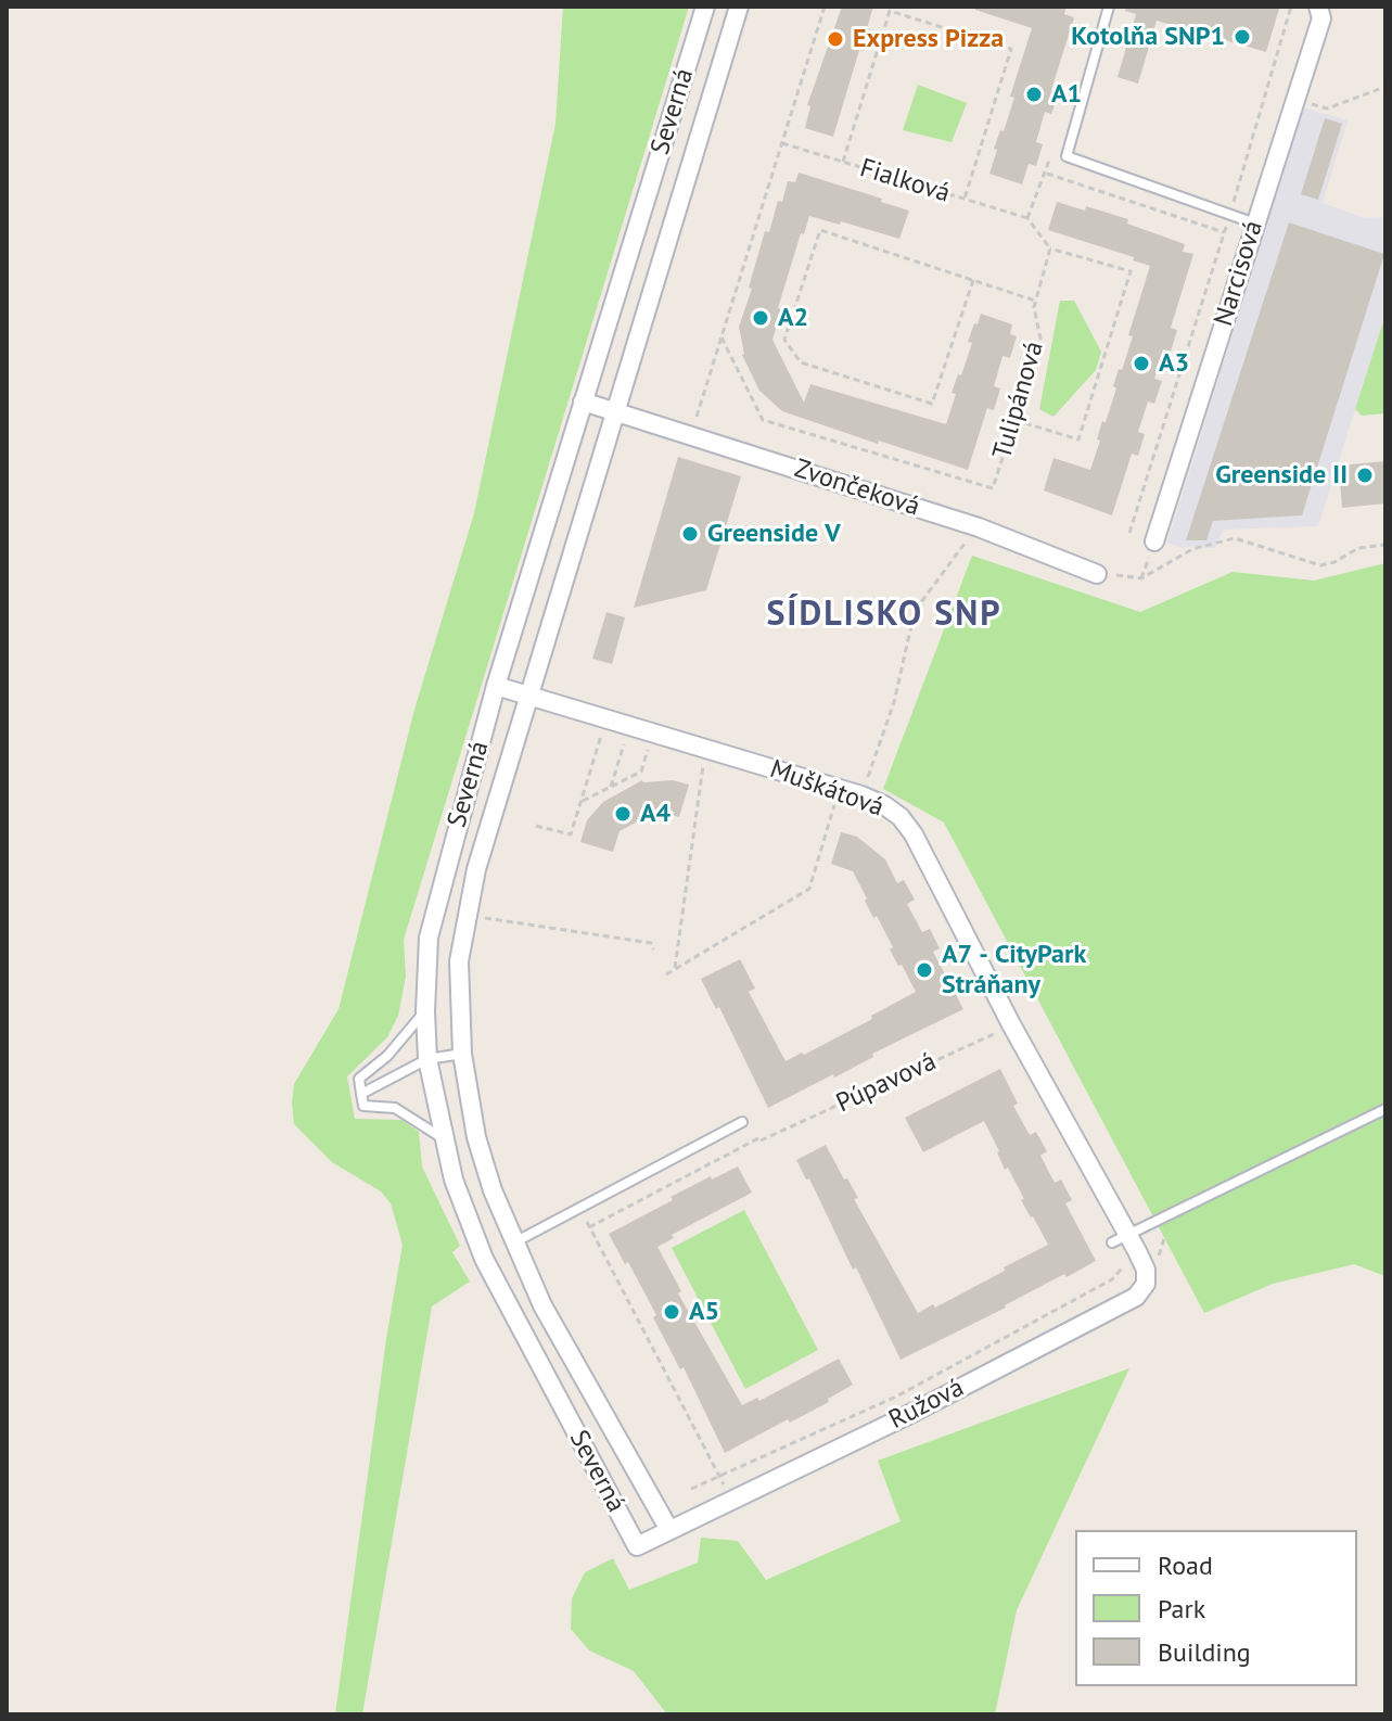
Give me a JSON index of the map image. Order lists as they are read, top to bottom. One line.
{"streets":{"street":["Severná","Narcisová","Zvončeková","Muškátová","Ružová"],"path":["Fialková","Tulipánová","Púpavová"]},"crossings":[["Severná","Zvončeková"],["Severná","Muškátová"],["Severná","Ružová"],["Fialková","Tulipánová"],["Muškátová","Púpavová"]],"districts":["SÍDLISKO SNP"],"places":["Kotolňa SNP1","Express Pizza","A1","A2","A3","Greenside II","Greenside V","A4","A7 - CityPark Stráňany","A5"],"legend":["Road","Park","Building"]}
